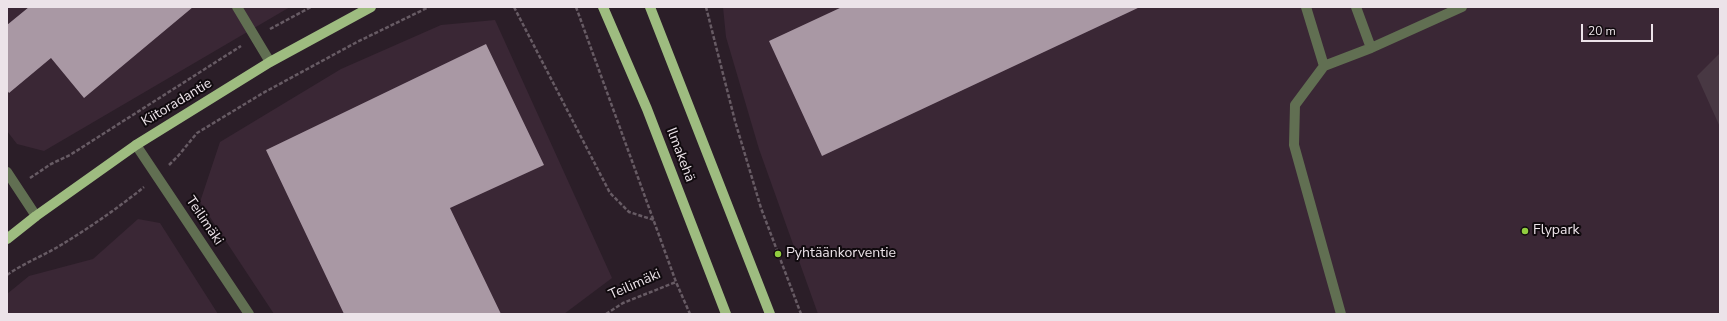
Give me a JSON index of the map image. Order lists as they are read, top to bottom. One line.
{"streets":{"main road":["Kiitoradantie","Ilmakehä"],"street":["Teilimäki"]},"crossings":[["Kiitoradantie","Teilimäki"]],"places":["Flypark","Pyhtäänkorventie"],"scale_bar":"20 m"}
